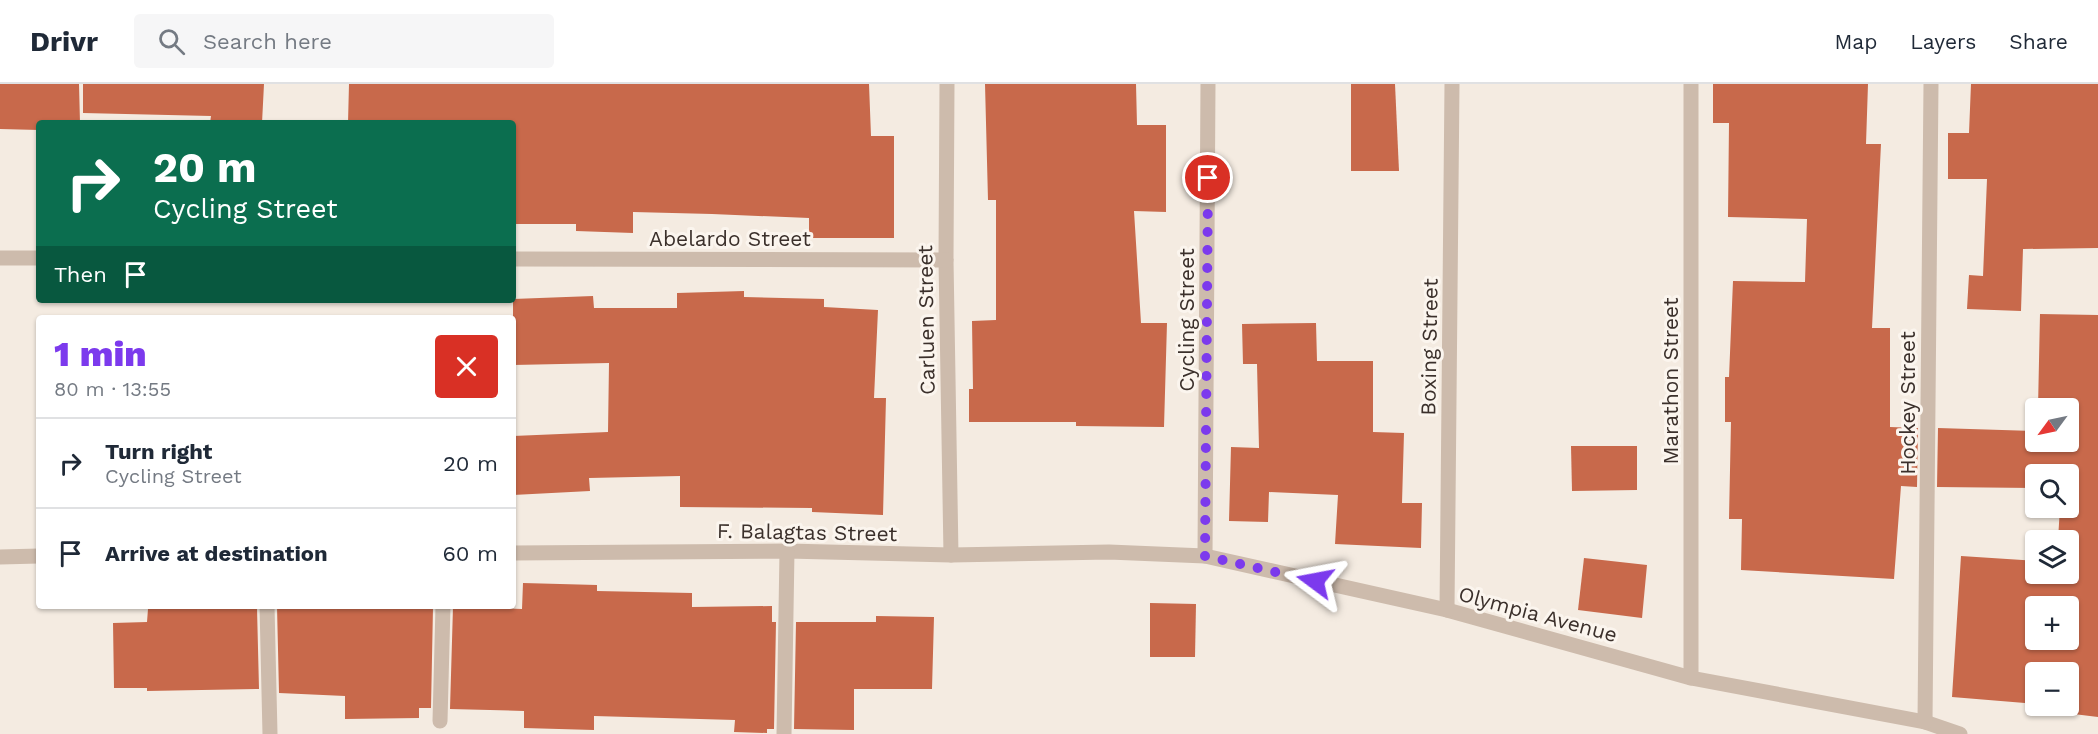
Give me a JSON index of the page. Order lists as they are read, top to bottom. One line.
{"streets":{"street":["Abelardo Street","Carluen Street","Cycling Street","Boxing Street","Marathon Street","Hockey Street","F. Balagtas Street","Olympia Avenue"]},"crossings":[["Abelardo Street","Carluen Street"],["Carluen Street","F. Balagtas Street"],["Cycling Street","Olympia Avenue"],["Boxing Street","Olympia Avenue"],["Marathon Street","Olympia Avenue"],["Hockey Street","Olympia Avenue"],["F. Balagtas Street","Olympia Avenue"]],"north":"bottom left","page":{"header":"Drivr","search":"Search here","nav":["Map","Layers","Share"],"turn":["20 m","Cycling Street"],"then":"Then","heading":["1 min","80 m · 13:55"],"map_buttons":["+","−"],"list":[{"name":"Turn right","note":"Cycling Street","value":"20 m"},{"name":"Arrive at destination","value":"60 m"}]}}
